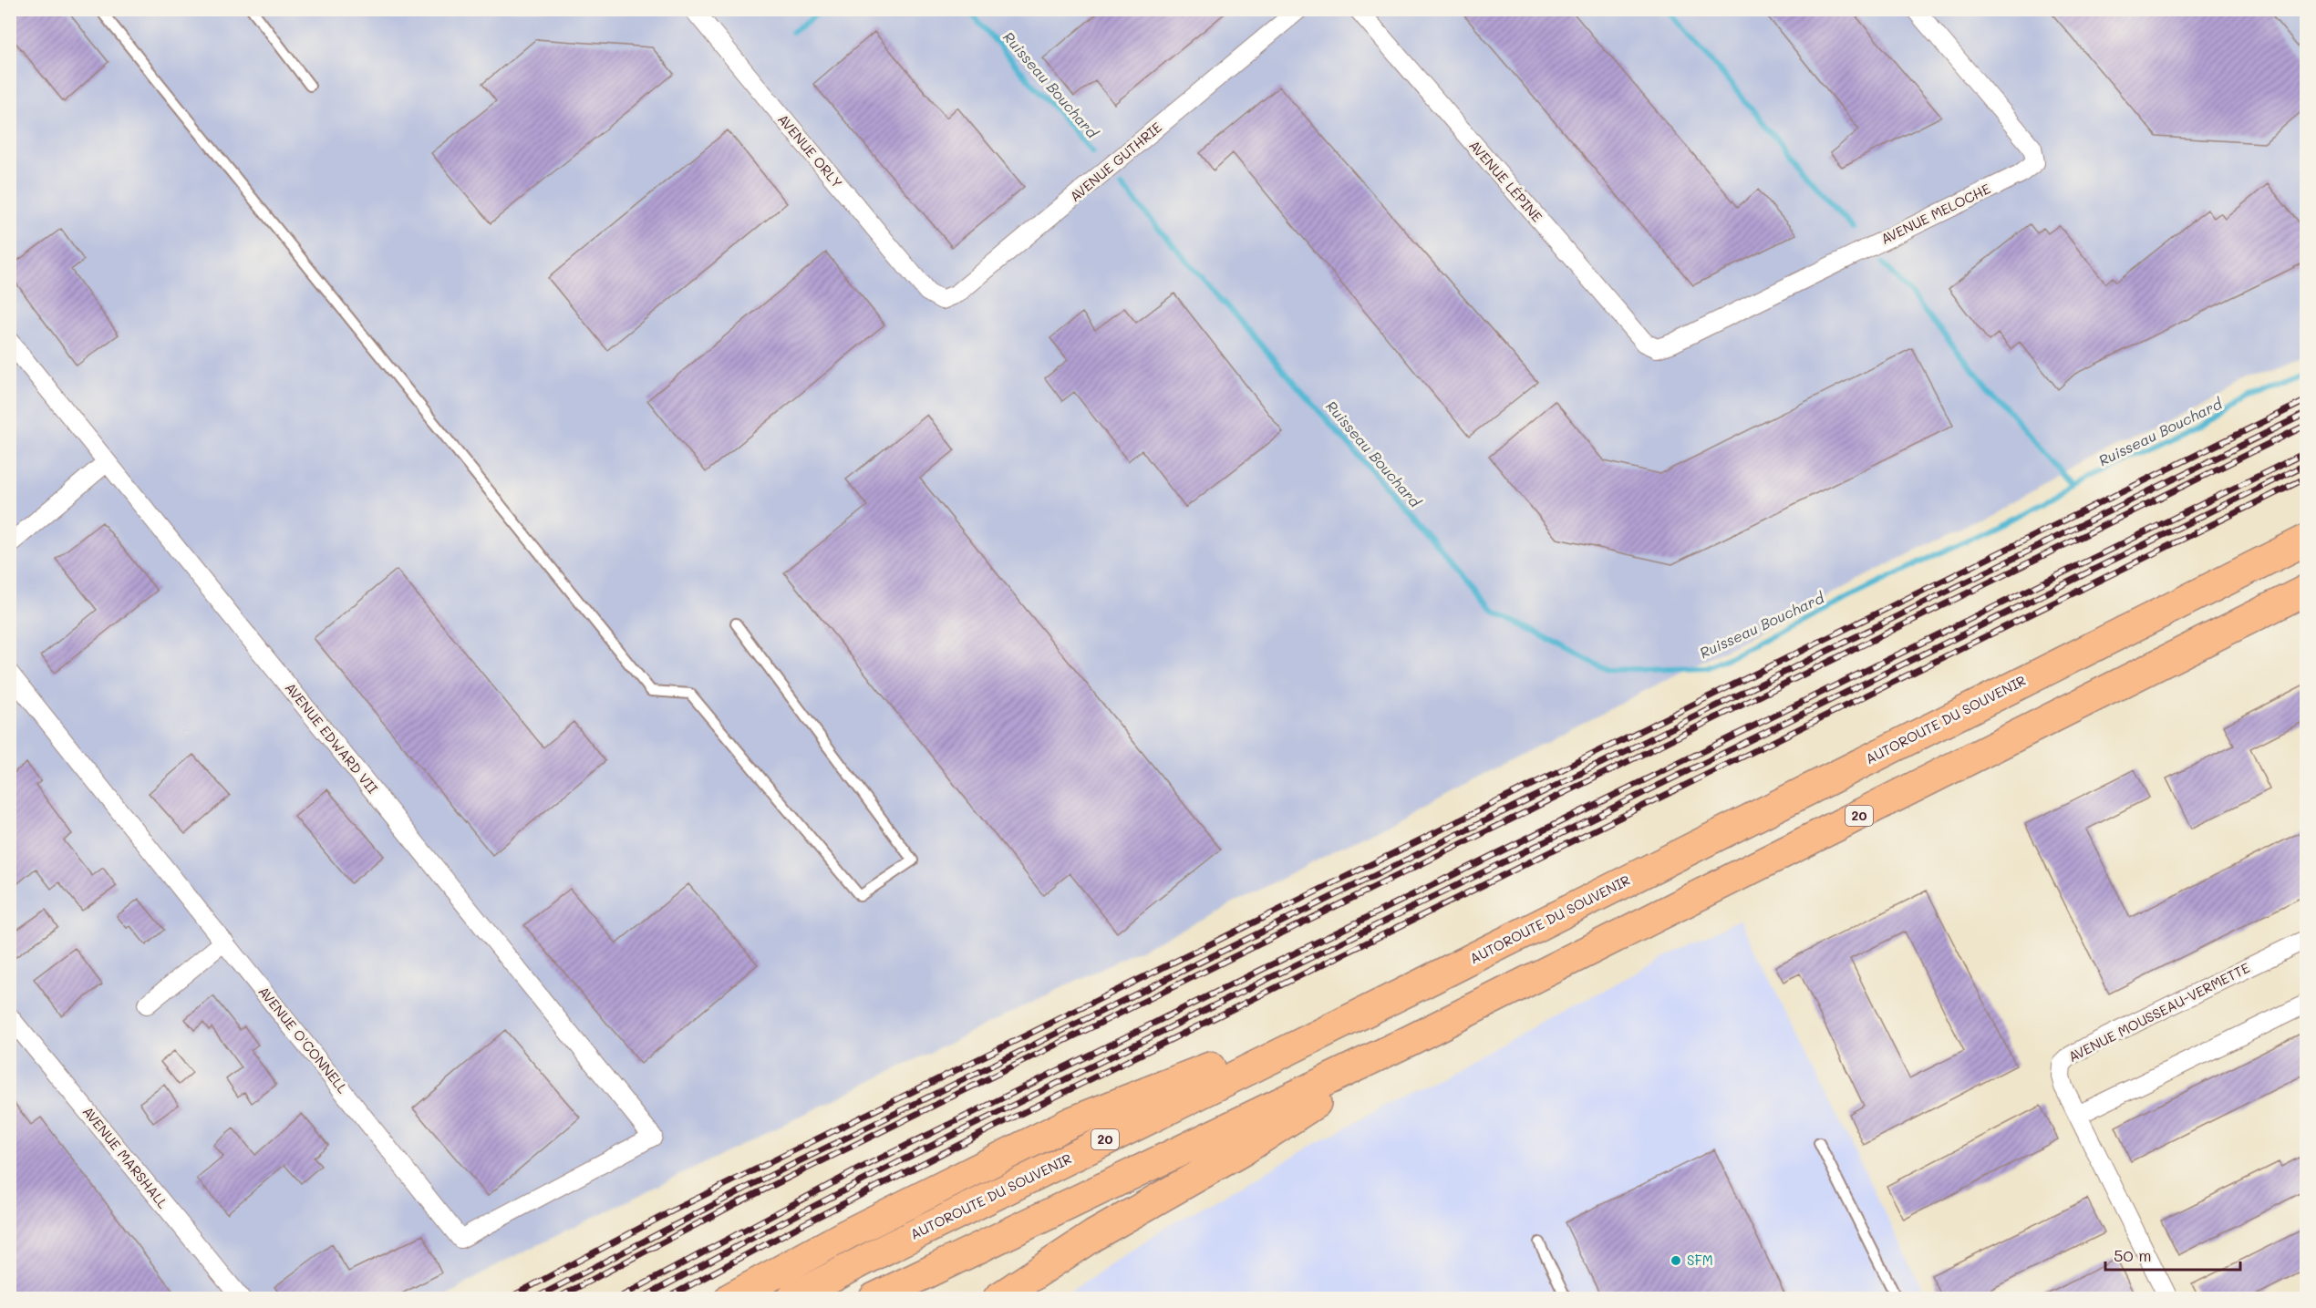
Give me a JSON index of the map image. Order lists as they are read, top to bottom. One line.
{"streets":{"highway":["AUTOROUTE DU SOUVENIR","20"],"street":["AVENUE ORLY","AVENUE GUTHRIE","AVENUE LÉPINE","AVENUE MELOCHE","AVENUE EDWARD VII","AVENUE MOUSSEAU-VERMETTE","AVENUE O'CONNELL","AVENUE MARSHALL"]},"crossings":[["AVENUE ORLY","AVENUE GUTHRIE"],["AVENUE LÉPINE","AVENUE MELOCHE"],["AVENUE EDWARD VII","AVENUE O'CONNELL"]],"water":["Ruisseau Bouchard"],"places":["SFM"],"scale_bar":"50 m"}
